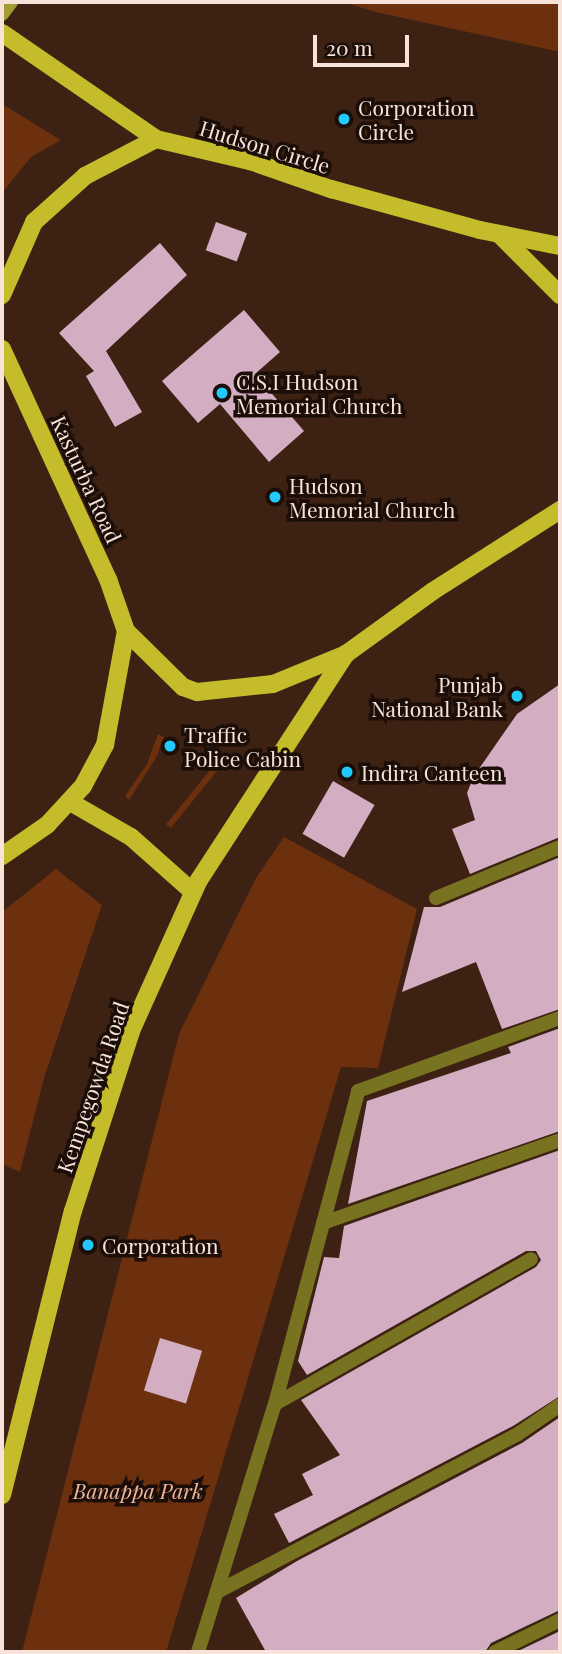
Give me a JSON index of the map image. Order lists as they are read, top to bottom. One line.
{"streets":{"main road":["Hudson Circle","Kasturba Road","Kempegowda Road"]},"parks":["Banappa Park"],"places":["Corporation Circle","C.S.I Hudson Memorial Church","Hudson Memorial Church","Punjab National Bank","Traffic Police Cabin","Indira Canteen","Corporation"],"scale_bar":"20 m"}
